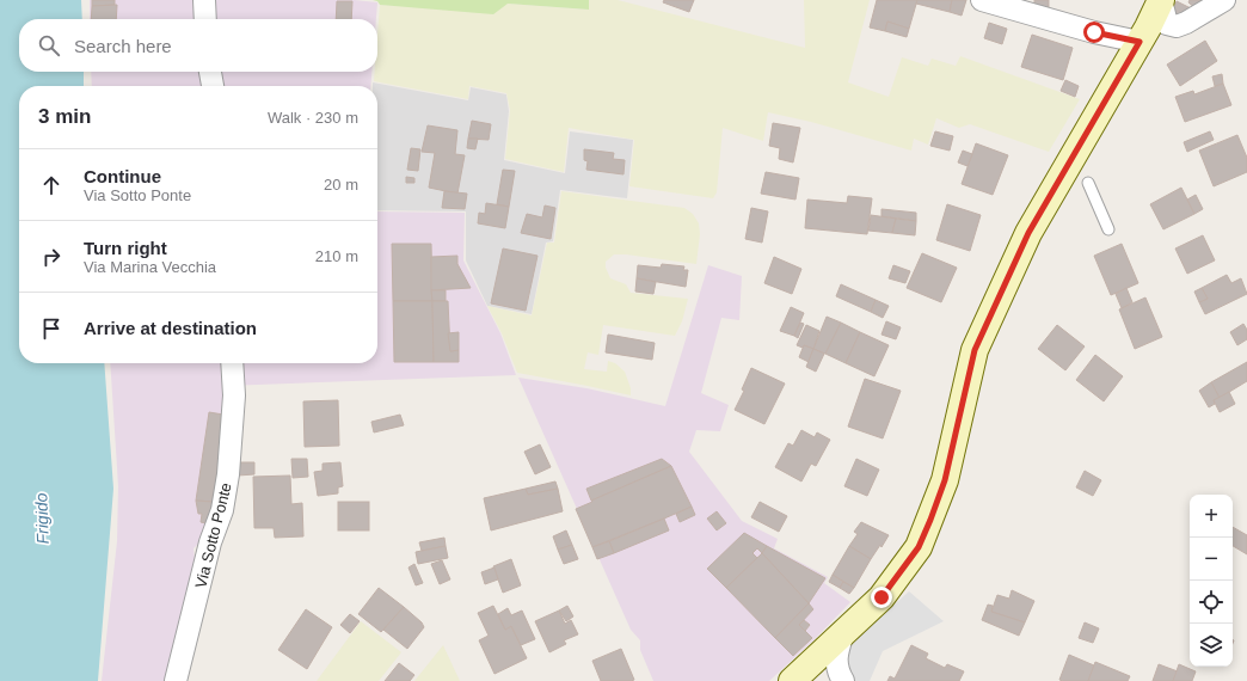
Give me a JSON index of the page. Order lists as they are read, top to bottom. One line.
{"streets":{"street":["Via Sotto Ponte"]},"water":["Frigido"],"page":{"search":"Search here","heading":["3 min","Walk · 230 m"],"list":[["Continue","Via Sotto Ponte","20 m"],["Turn right","Via Marina Vecchia","210 m"],"Arrive at destination"],"map_buttons":["+","−"]}}
